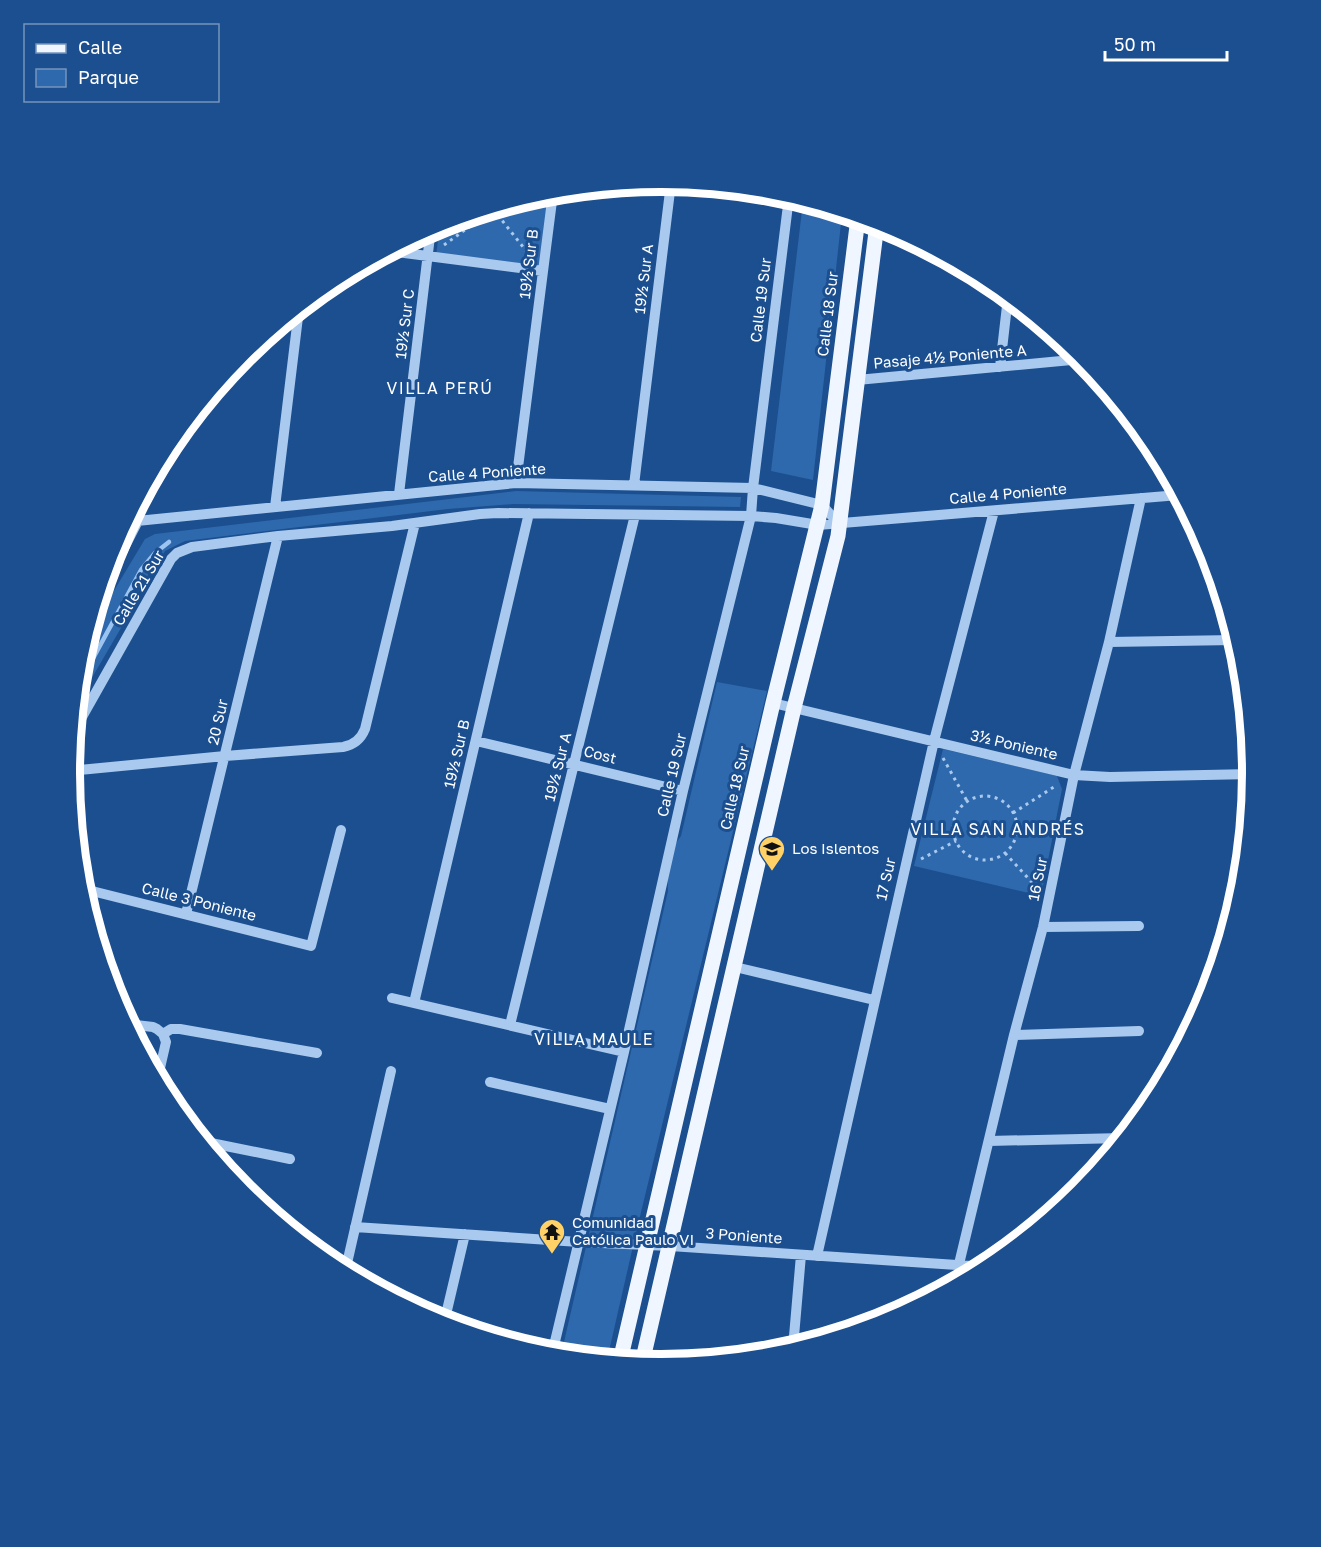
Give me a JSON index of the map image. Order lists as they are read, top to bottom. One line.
{"streets":{"main road":["Calle 18 Sur"],"street":["19½ Sur B","19½ Sur A","Calle 19 Sur","19½ Sur C","Pasaje 4½ Poniente A","Calle 4 Poniente","Calle 21 Sur","20 Sur","3½ Poniente","Cost","17 Sur","16 Sur","Calle 3 Poniente","3 Poniente"]},"crossings":[["19½ Sur B","Calle 4 Poniente"],["19½ Sur B","Cost"],["19½ Sur A","Calle 4 Poniente"],["19½ Sur A","Cost"],["Calle 19 Sur","Calle 4 Poniente"],["Calle 19 Sur","Cost"],["Calle 19 Sur","3 Poniente"],["Calle 18 Sur","Calle 4 Poniente"],["Calle 18 Sur","3½ Poniente"],["Calle 18 Sur","3 Poniente"],["19½ Sur C","Calle 4 Poniente"],["Calle 4 Poniente","Calle 21 Sur"],["Calle 4 Poniente","20 Sur"],["Calle 4 Poniente","17 Sur"],["Calle 4 Poniente","16 Sur"],["20 Sur","Calle 3 Poniente"],["3½ Poniente","17 Sur"],["3½ Poniente","16 Sur"],["17 Sur","3 Poniente"],["16 Sur","3 Poniente"]],"districts":["VILLA PERÚ","VILLA SAN ANDRÉS","VILLA MAULE"],"places":{"school or university":["Los Islentos"],"temple":["Comunidad Católica Paulo VI"]},"legend":["Calle","Parque"],"scale_bar":"50 m"}
